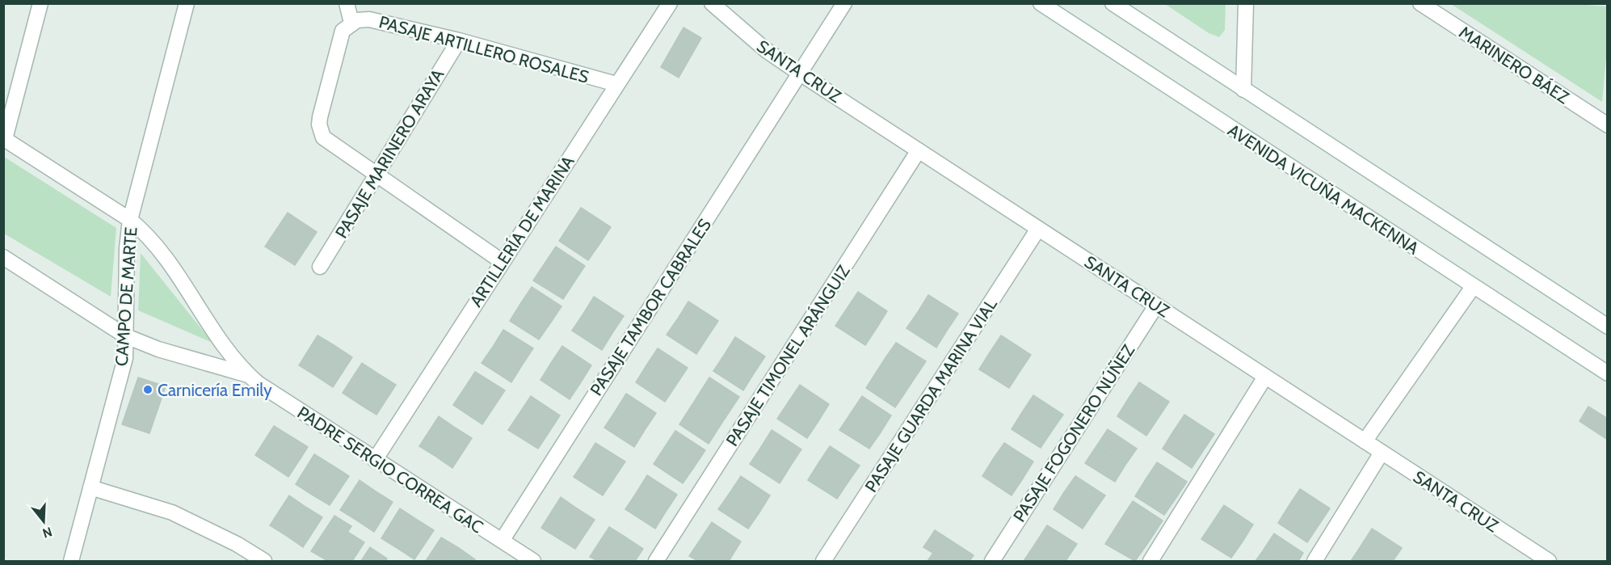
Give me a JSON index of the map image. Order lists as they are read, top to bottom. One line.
{"streets":{"street":["PASAJE ARTILLERO ROSALES","MARINERO BÁEZ","SANTA CRUZ","PASAJE MARINERO ARAYA","AVENIDA VICUÑA MACKENNA","ARTILLERÍA DE MARINA","CAMPO DE MARTE","PASAJE TAMBOR CABRALES","PASAJE TIMONEL ARÁNGUIZ","PASAJE GUARDA MARINA VIAL","PASAJE FOGONERO NÚÑEZ","PADRE SERGIO CORREA GAC"]},"crossings":[["PASAJE ARTILLERO ROSALES","PASAJE MARINERO ARAYA"],["PASAJE ARTILLERO ROSALES","ARTILLERÍA DE MARINA"],["SANTA CRUZ","PASAJE TAMBOR CABRALES"],["SANTA CRUZ","PASAJE TIMONEL ARÁNGUIZ"],["SANTA CRUZ","PASAJE GUARDA MARINA VIAL"],["SANTA CRUZ","PASAJE FOGONERO NÚÑEZ"],["ARTILLERÍA DE MARINA","PADRE SERGIO CORREA GAC"],["CAMPO DE MARTE","PADRE SERGIO CORREA GAC"],["PASAJE TAMBOR CABRALES","PADRE SERGIO CORREA GAC"]],"places":["Carnicería Emily"],"north":"bottom"}
